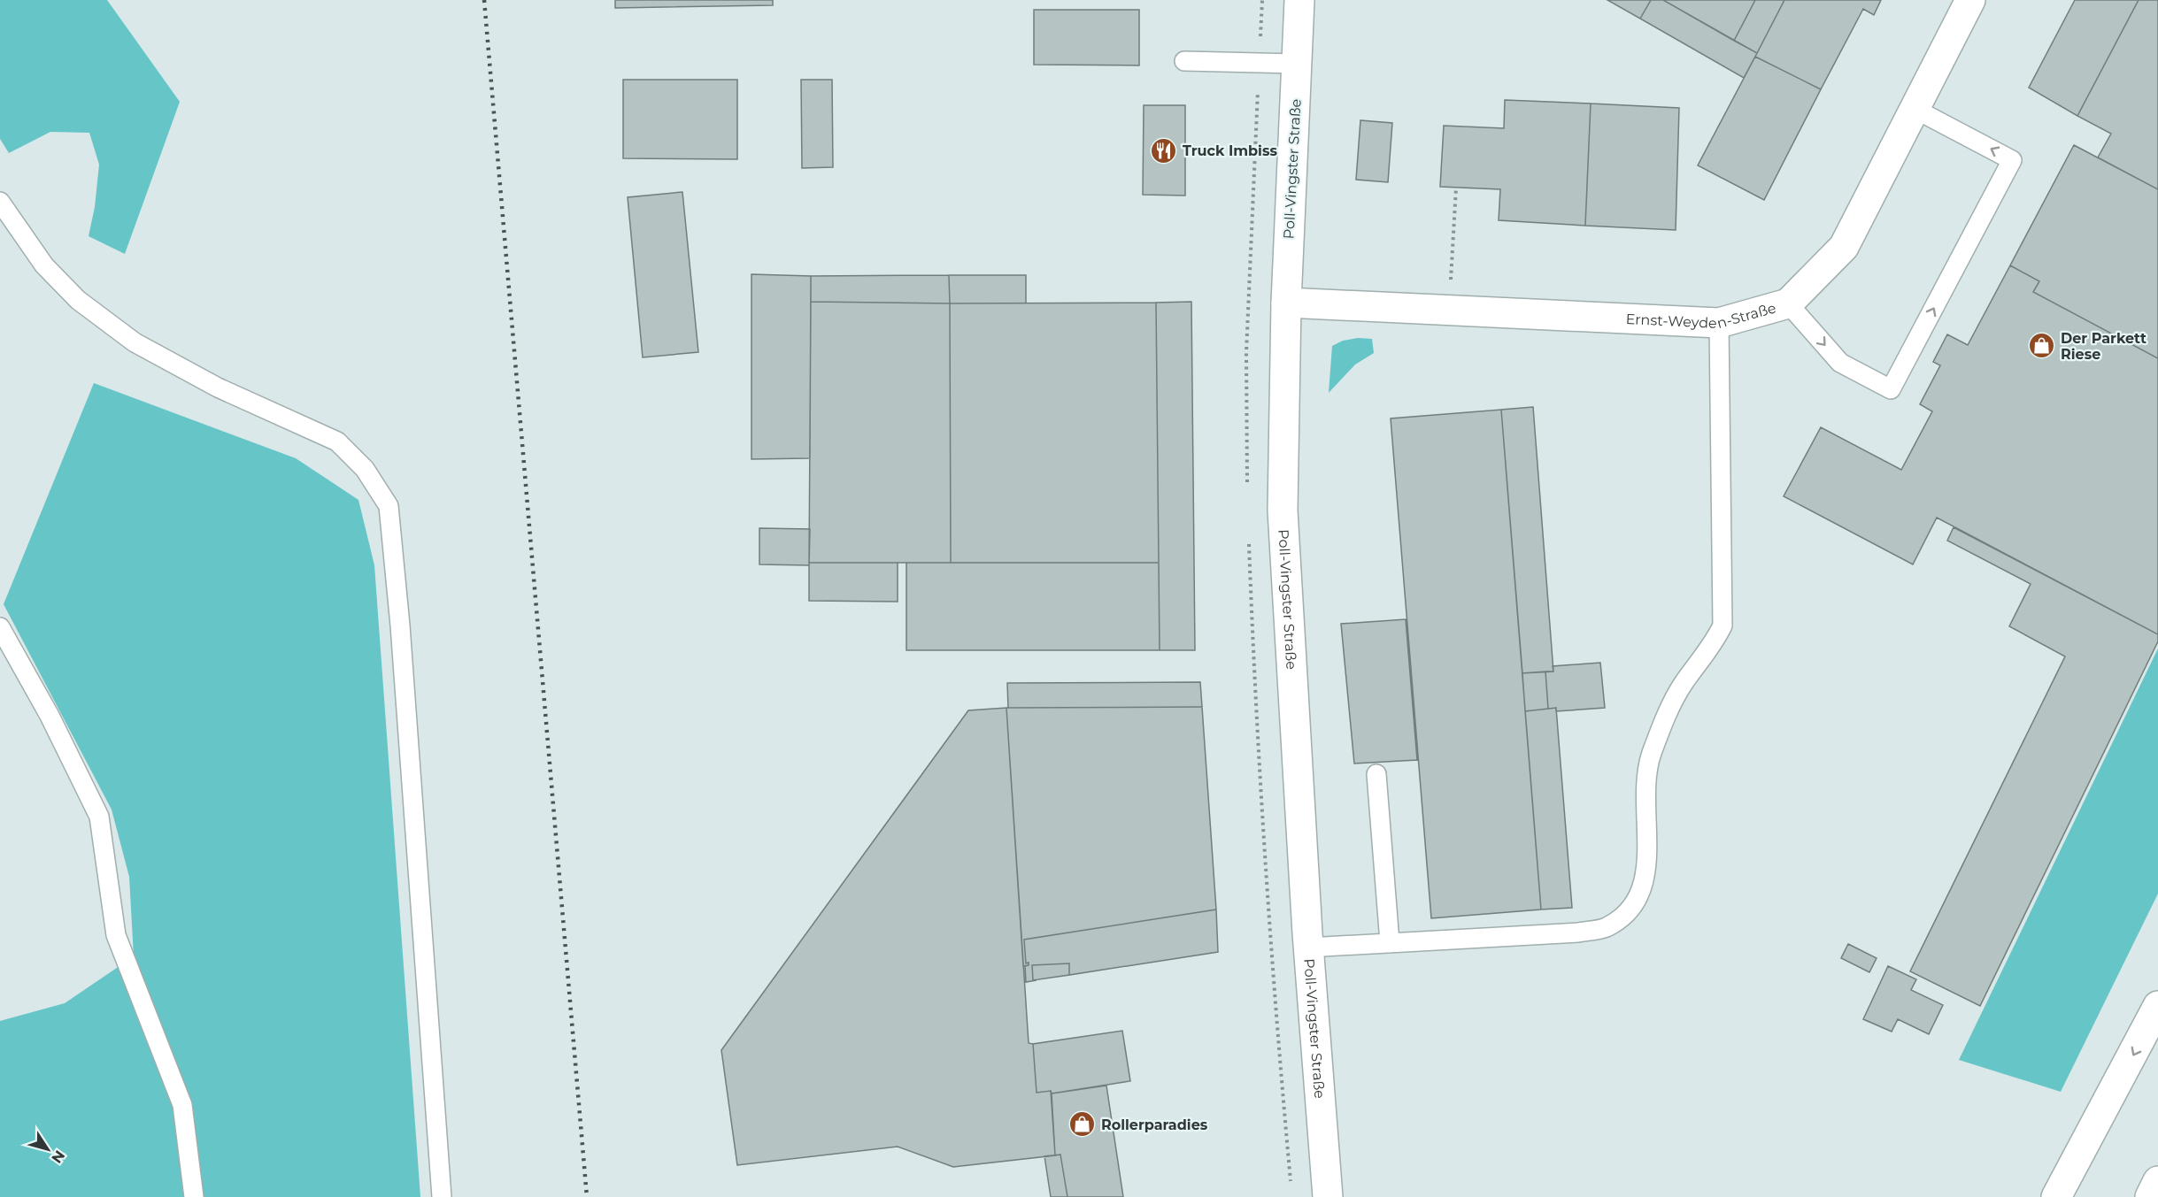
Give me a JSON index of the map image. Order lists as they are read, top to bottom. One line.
{"streets":{"main road":["Poll-Vingster Straße","Ernst-Weyden-Straße"]},"crossings":[["Poll-Vingster Straße","Ernst-Weyden-Straße"]],"places":{"restaurant":["Truck Imbiss"],"shop":["Der Parkett Riese","Rollerparadies"]},"north":"bottom right"}
